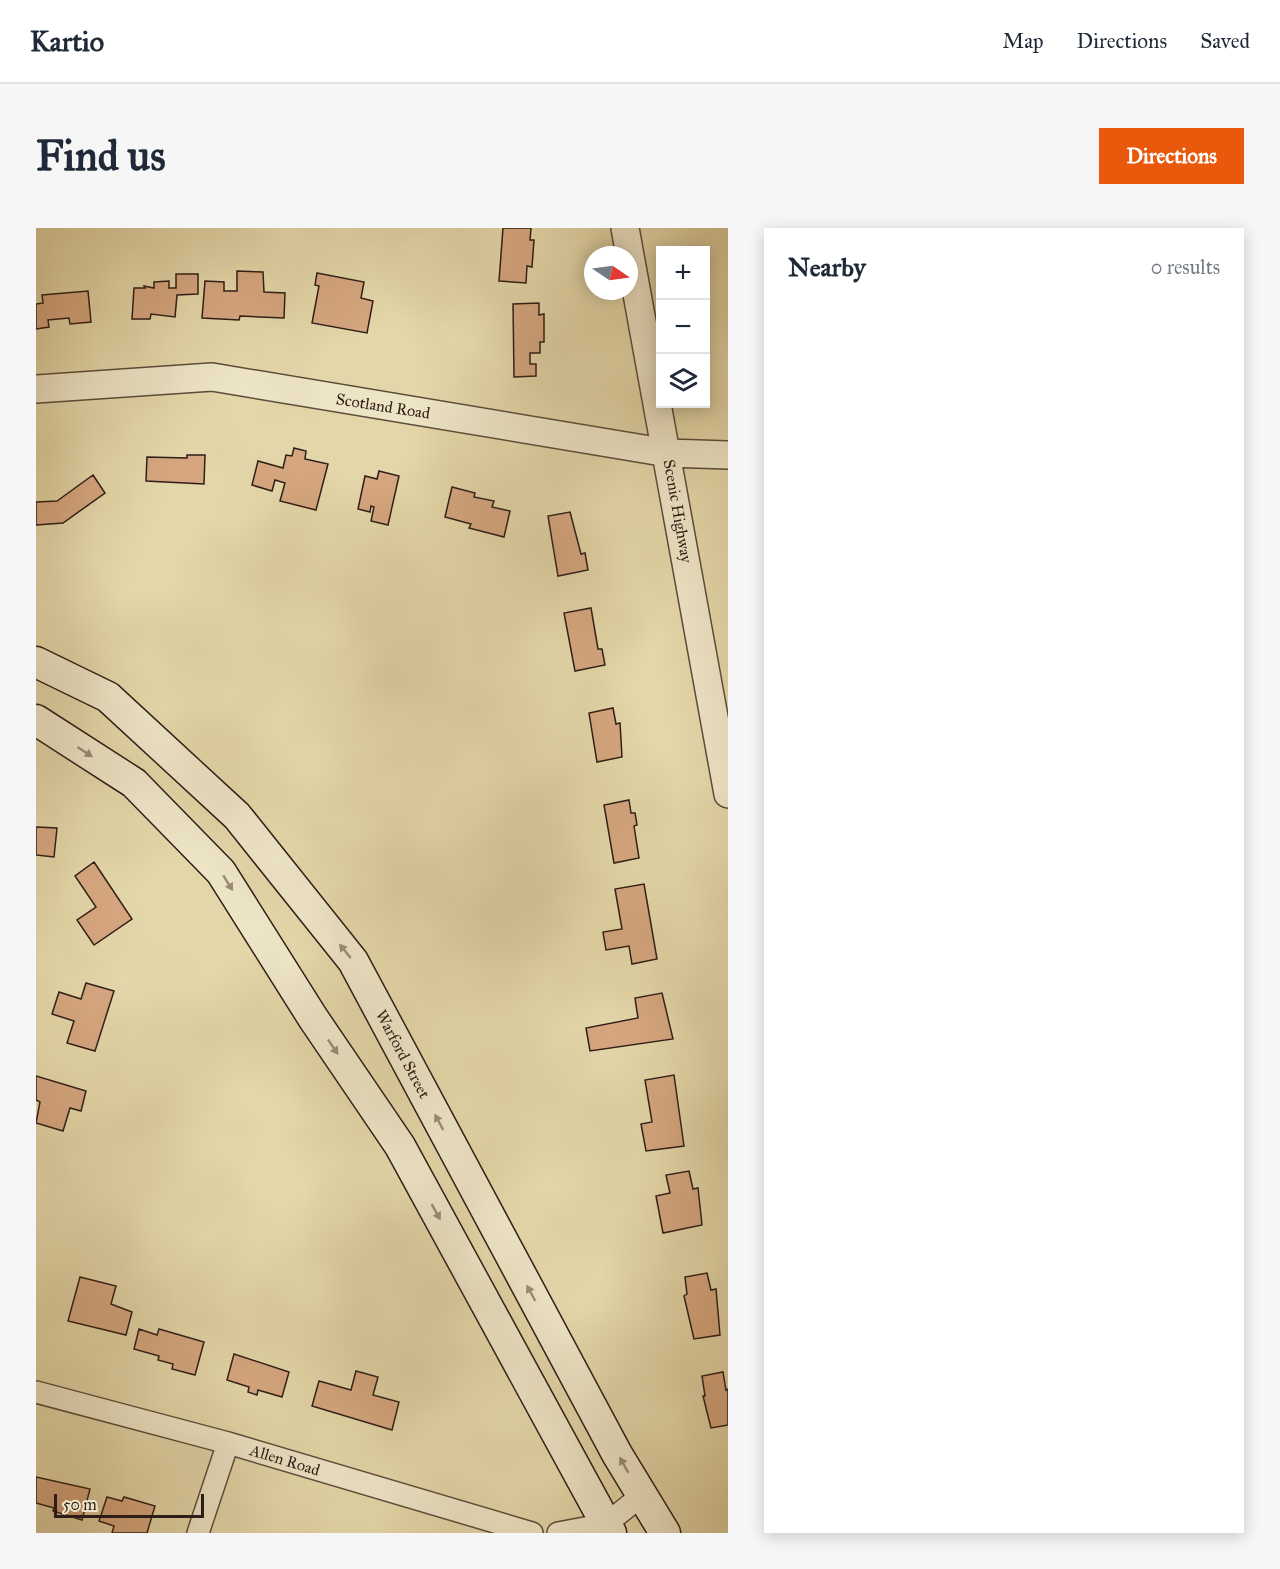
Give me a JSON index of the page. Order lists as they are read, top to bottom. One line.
{"streets":{"main road":["Warford Street"],"street":["Scotland Road","Scenic Highway","Allen Road"]},"crossings":[["Scotland Road","Scenic Highway"]],"scale_bar":"50 m","north":"right","page":{"header":"Kartio","nav":["Map","Directions","Saved"],"buttons":"Directions","title":"Find us","heading":["Nearby","0 results"],"map_buttons":["+","−"],"scale":"50 m"}}
